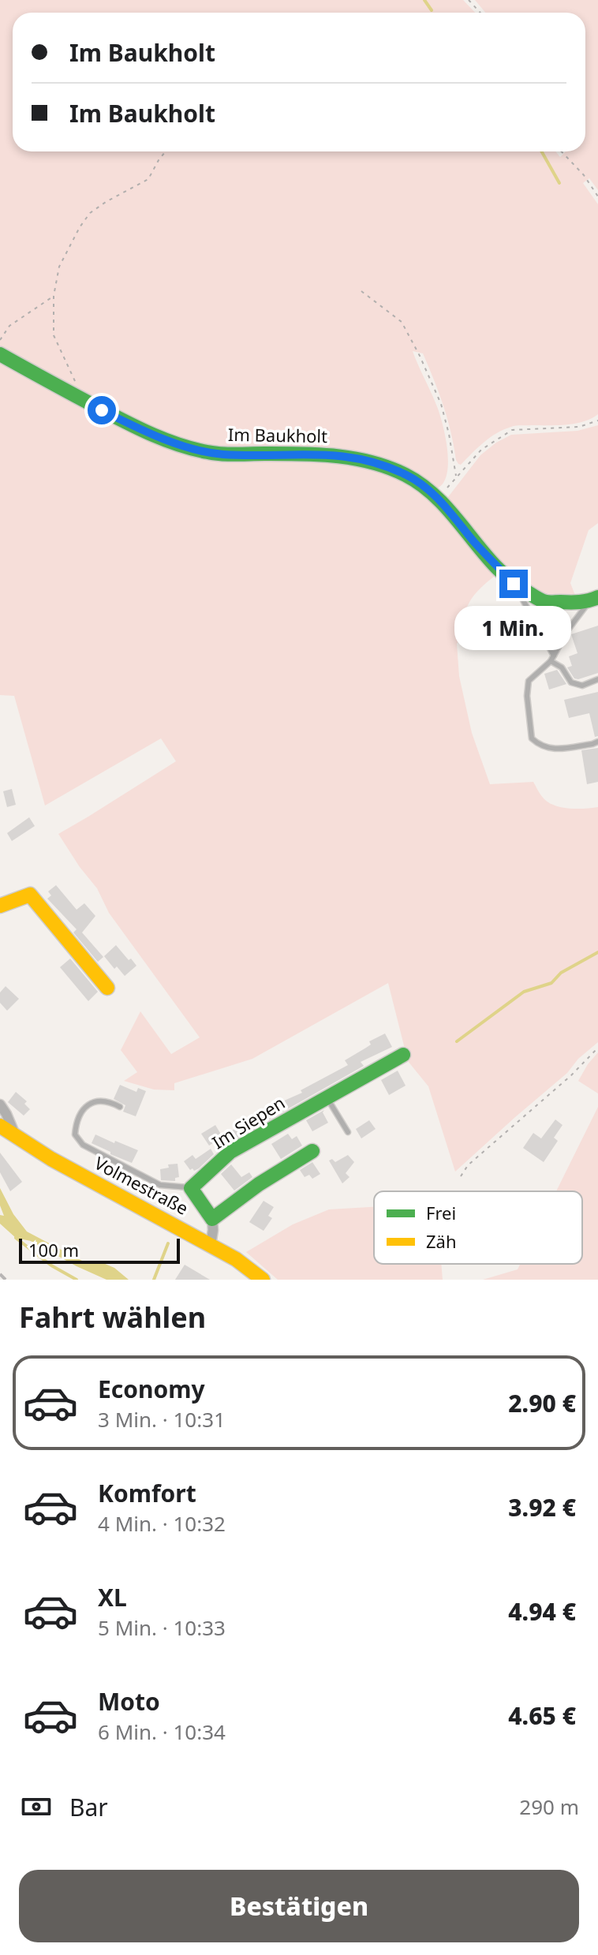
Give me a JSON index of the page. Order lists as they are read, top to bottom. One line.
{"streets":{"street":["Im Baukholt","Im Siepen","Volmestraße"]},"legend":["Frei","Zäh"],"scale_bar":"100 m","page":{"banner":["Im Baukholt","Im Baukholt"],"bubble":"1 Min.","scale":"100 m","heading":"Fahrt wählen","list":[{"name":"Economy","note":"3 Min. · 10:31","value":"2.90 €"},{"name":"Komfort","note":"4 Min. · 10:32","value":"3.92 €"},{"name":"XL","note":"5 Min. · 10:33","value":"4.94 €"},{"name":"Moto","note":"6 Min. · 10:34","value":"4.65 €"}],"pay":["Bar","290 m"],"buttons":"Bestätigen"}}
